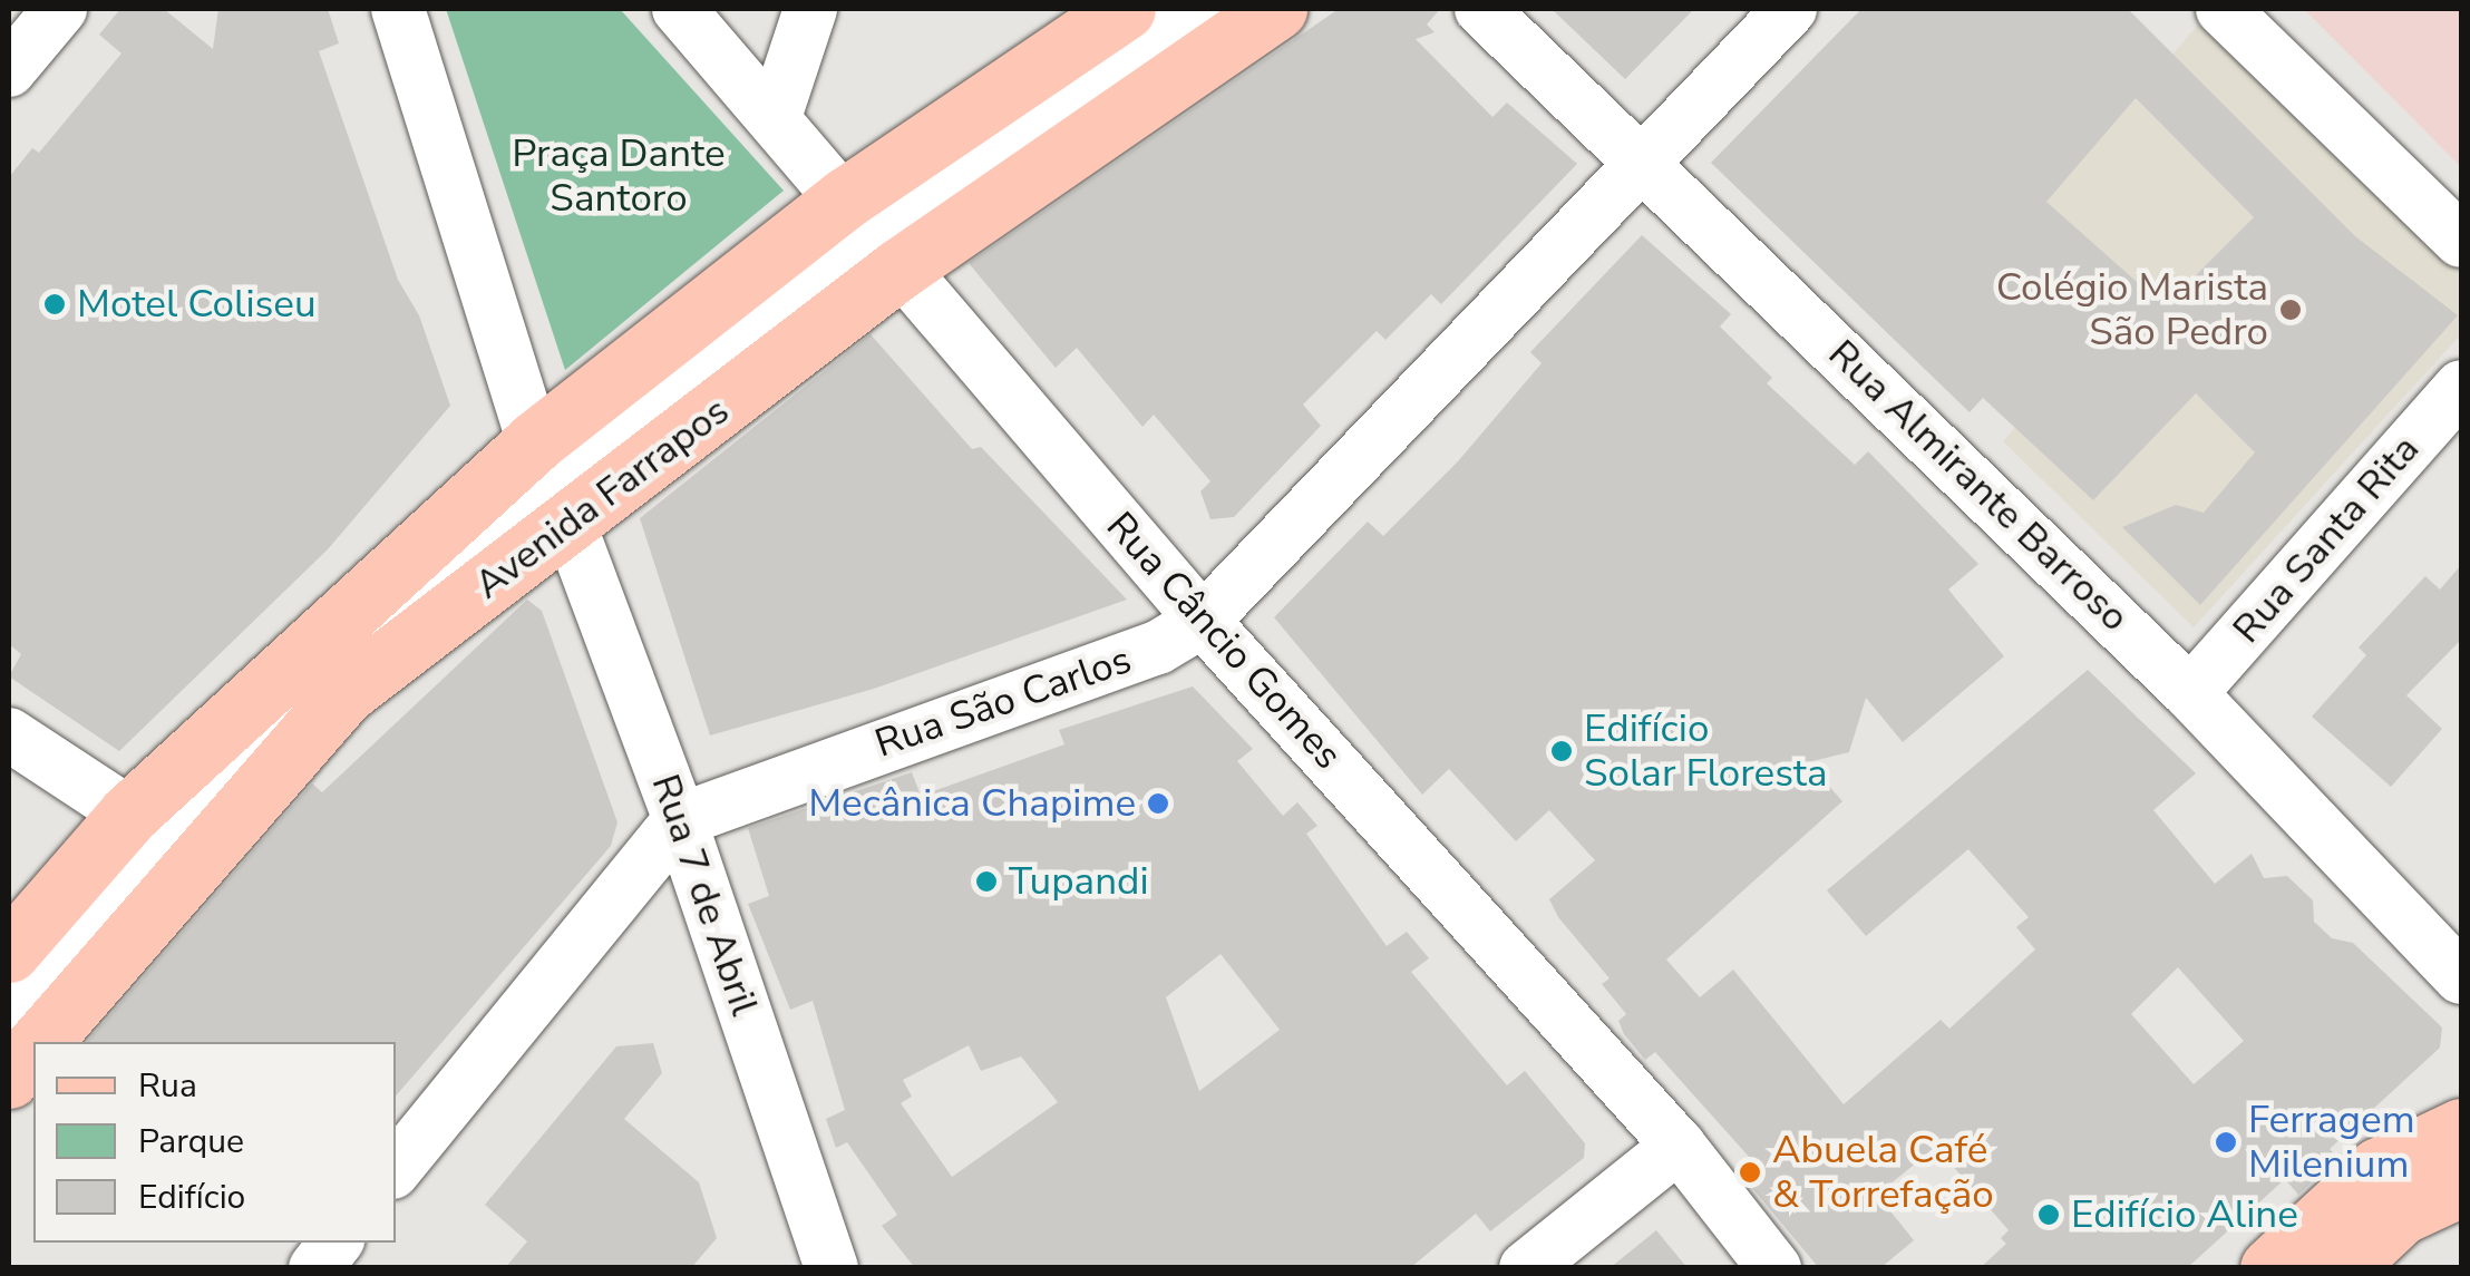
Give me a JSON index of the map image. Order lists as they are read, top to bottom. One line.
{"streets":{"main road":["Avenida Farrapos"],"street":["Rua Almirante Barroso","Rua Santa Rita","Rua Câncio Gomes","Rua São Carlos","Rua 7 de Abril"]},"crossings":[["Rua Almirante Barroso","Rua Santa Rita"],["Rua Almirante Barroso","Rua São Carlos"],["Avenida Farrapos","Rua Câncio Gomes"],["Avenida Farrapos","Rua 7 de Abril"],["Rua Câncio Gomes","Rua São Carlos"],["Rua São Carlos","Rua 7 de Abril"]],"parks":["Praça Dante Santoro"],"places":["Motel Coliseu","Colégio Marista São Pedro","Edifício Solar Floresta","Mecânica Chapime","Tupandi","Ferragem Milenium","Abuela Café & Torrefação","Edifício Aline"],"legend":["Rua","Parque","Edifício"]}
